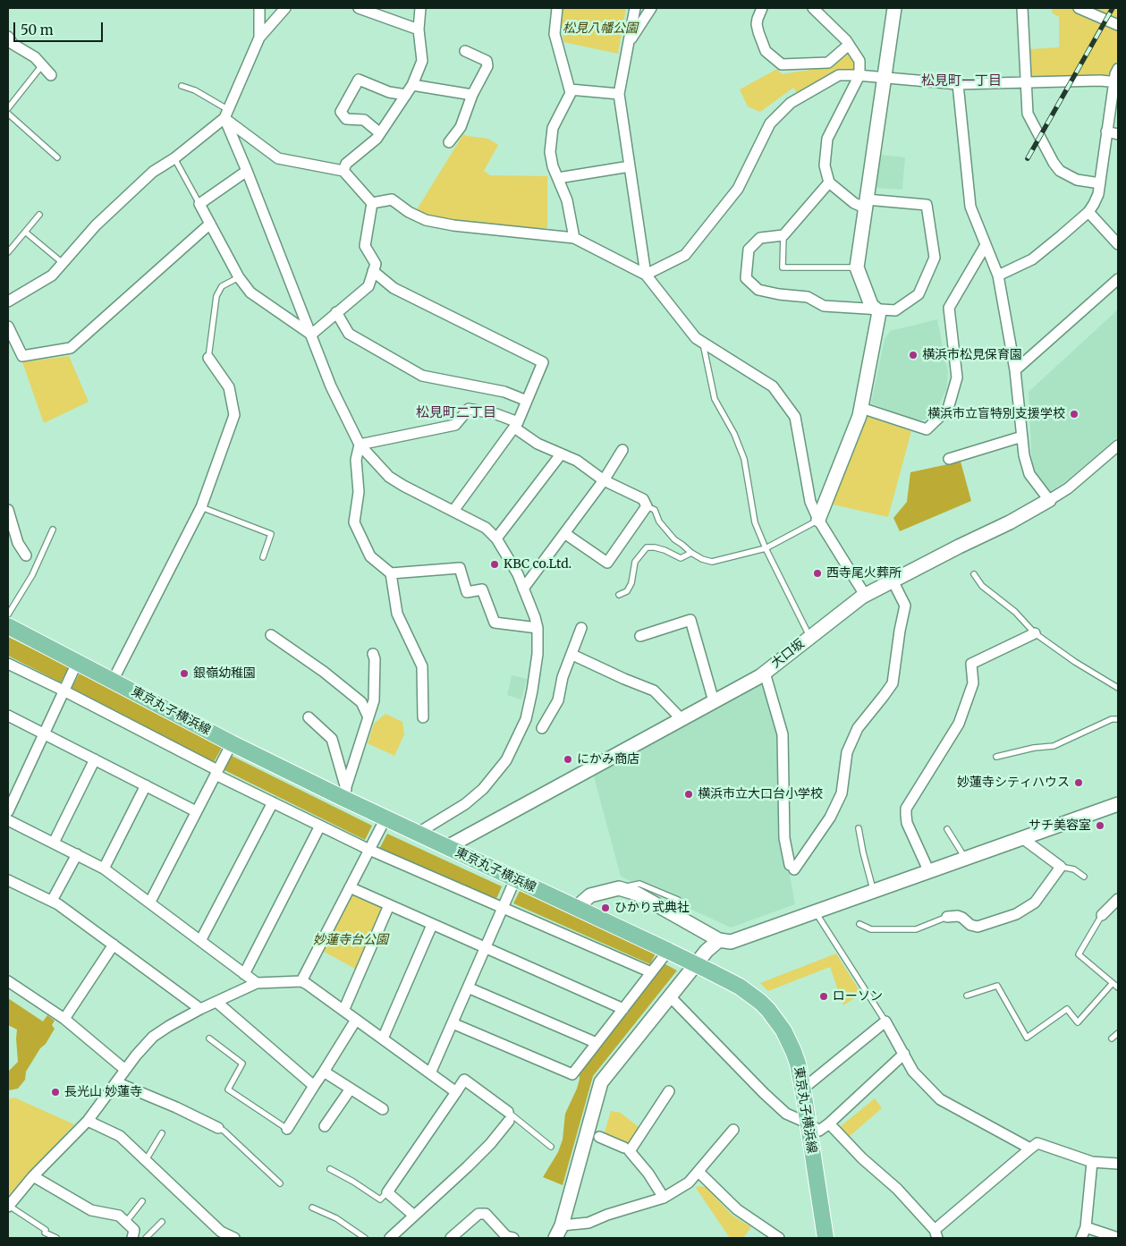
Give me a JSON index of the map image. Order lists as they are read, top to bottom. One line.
{"streets":{"main road":["東京丸子横浜線"],"street":["大口坂"]},"crossings":[["大口坂","東京丸子横浜線"]],"districts":["松見町一丁目","松見町二丁目"],"parks":["松見八幡公園","妙蓮寺台公園"],"places":["横浜市松見保育園","横浜市立盲特別支援学校","KBC co.Ltd.","西寺尾火葬所","銀嶺幼稚園","にかみ商店","妙蓮寺シティハウス","横浜市立大口台小学校","サチ美容室","ひかり式典社","ローソン","長光山 妙蓮寺"],"scale_bar":"50 m"}
